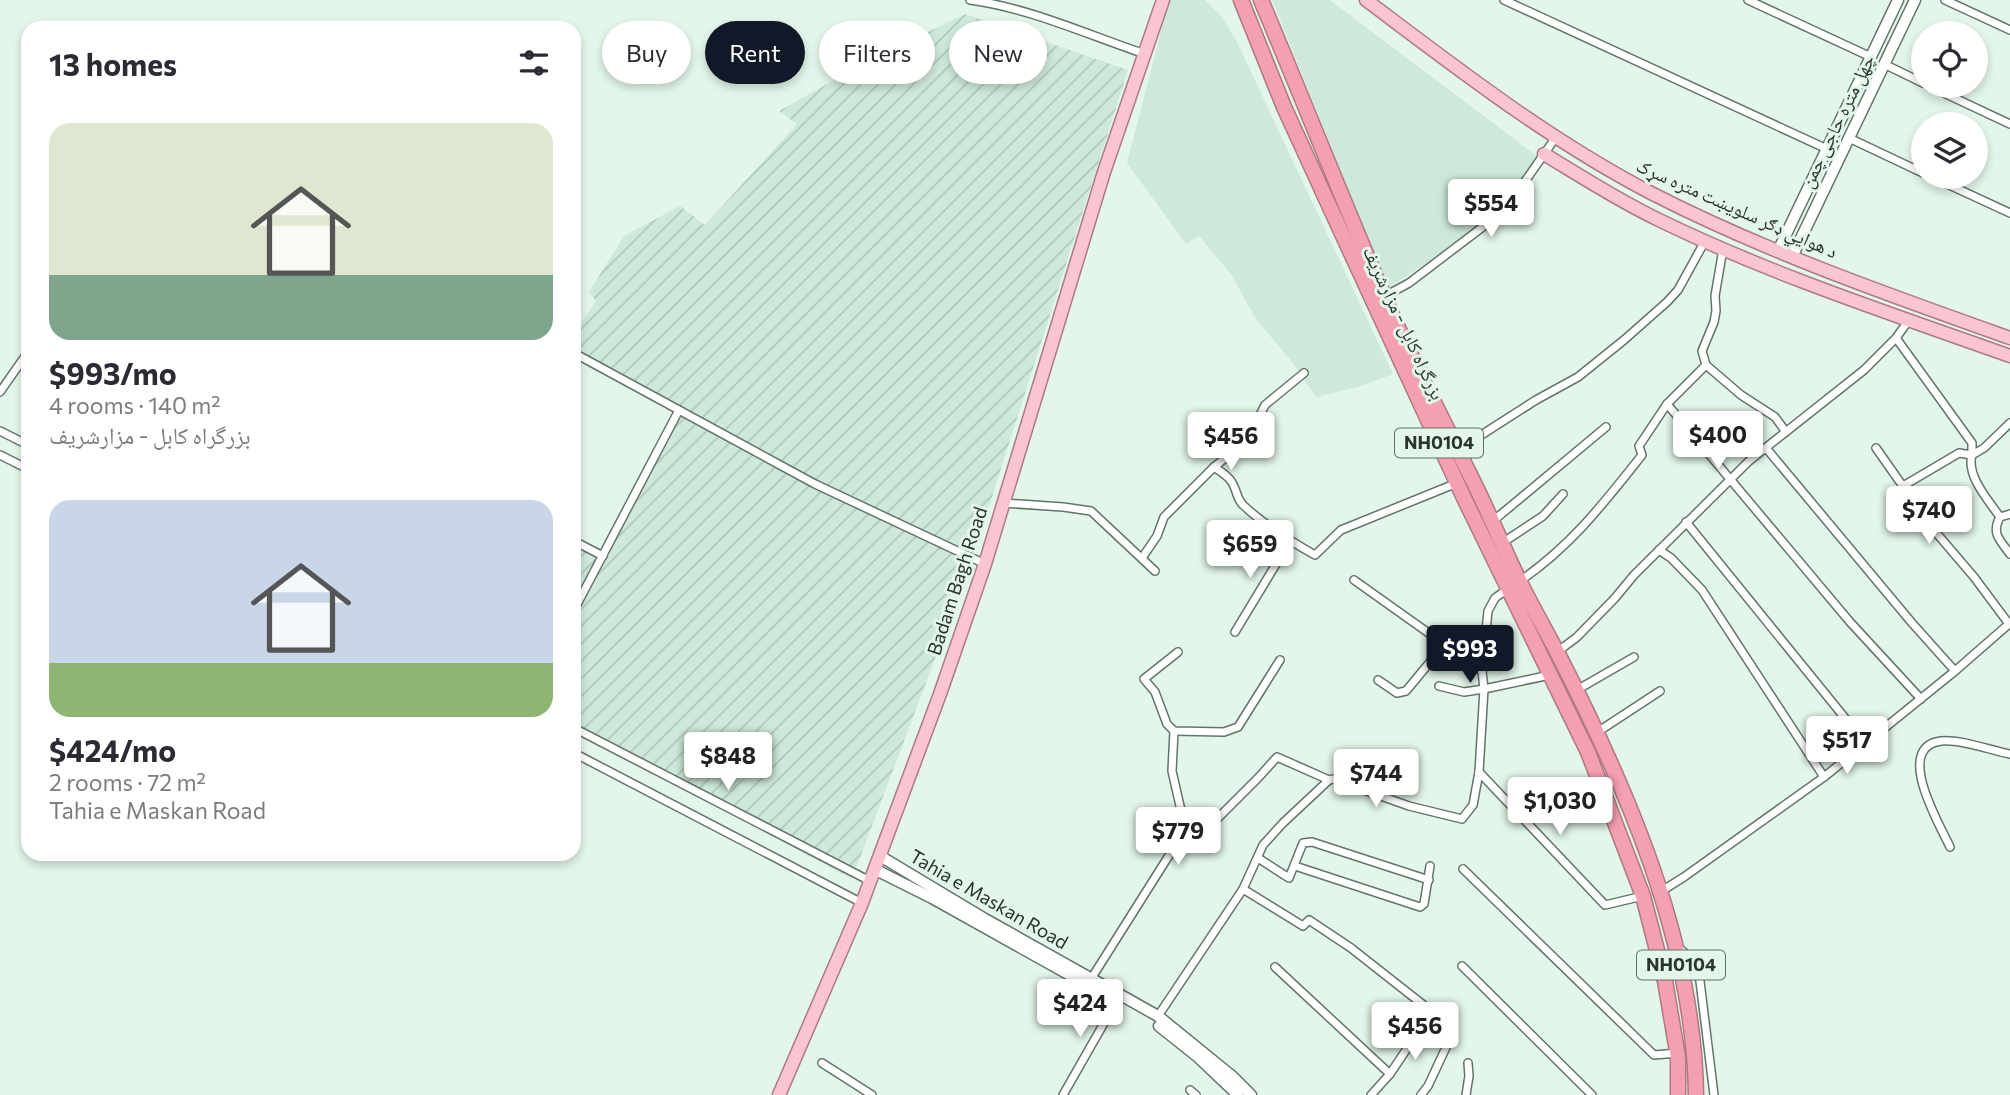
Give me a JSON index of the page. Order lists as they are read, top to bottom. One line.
{"streets":{"highway":["بزرگراه کابل - مزارشریف","NH0104"],"main road":["چهل متره حاجی چمن","د هوايي ډګر سلویښت متره سړک","Badam Bagh Road","Tahia e Maskan Road"]},"crossings":[["چهل متره حاجی چمن","د هوايي ډګر سلویښت متره سړک"],["Badam Bagh Road","Tahia e Maskan Road"]],"page":{"chip":["Buy","Rent","Filters","New"],"heading":"13 homes","list":[{"name":"$993/mo","note":"4 rooms · 140 m² · بزرگراه کابل - مزارشریف"},{"name":"$424/mo","note":"2 rooms · 72 m² · Tahia e Maskan Road"}],"price":["$554","$400","$456","$740","$659","$993","$517","$848","$744","$1,030","$779","$424","$456"]}}
